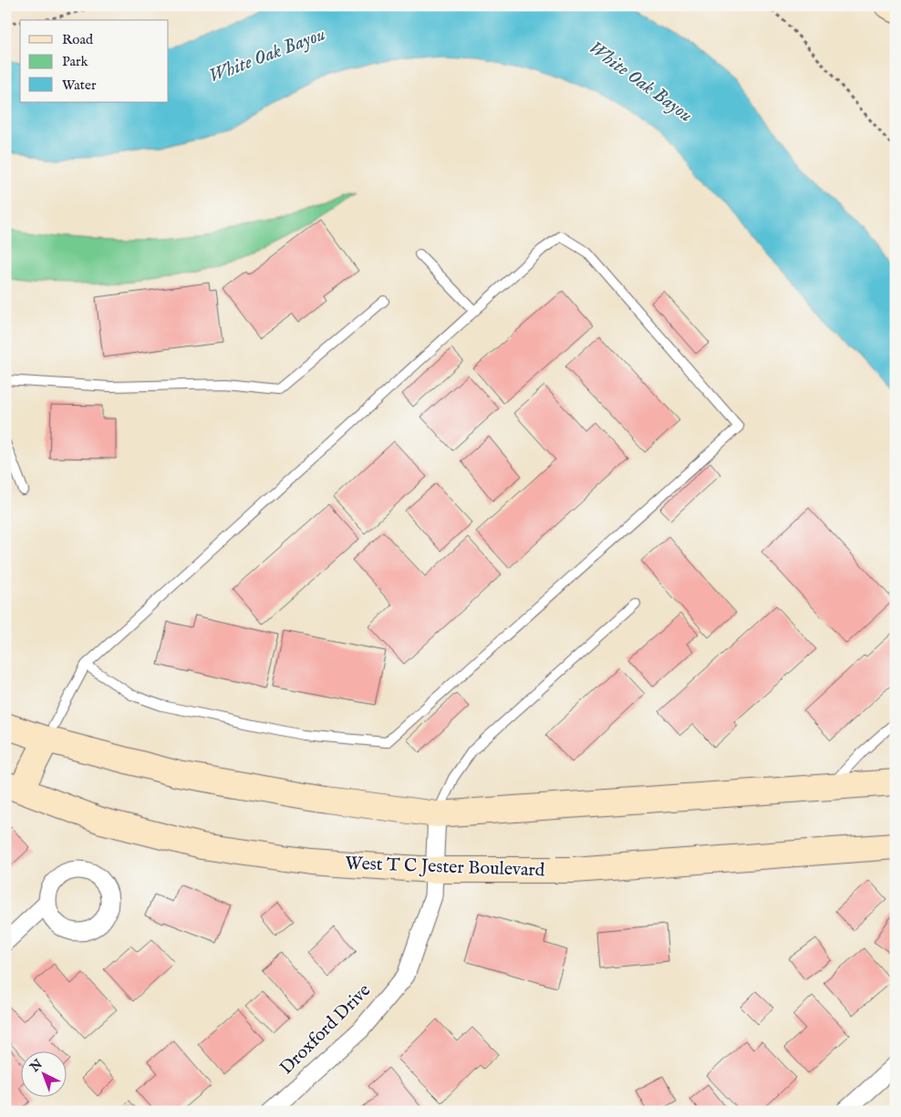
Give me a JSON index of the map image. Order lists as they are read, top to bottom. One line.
{"streets":{"main road":["West T C Jester Boulevard"],"street":["Droxford Drive"]},"crossings":[["West T C Jester Boulevard","Droxford Drive"]],"water":["White Oak Bayou"],"legend":["Road","Park","Water"],"north":"top left"}
